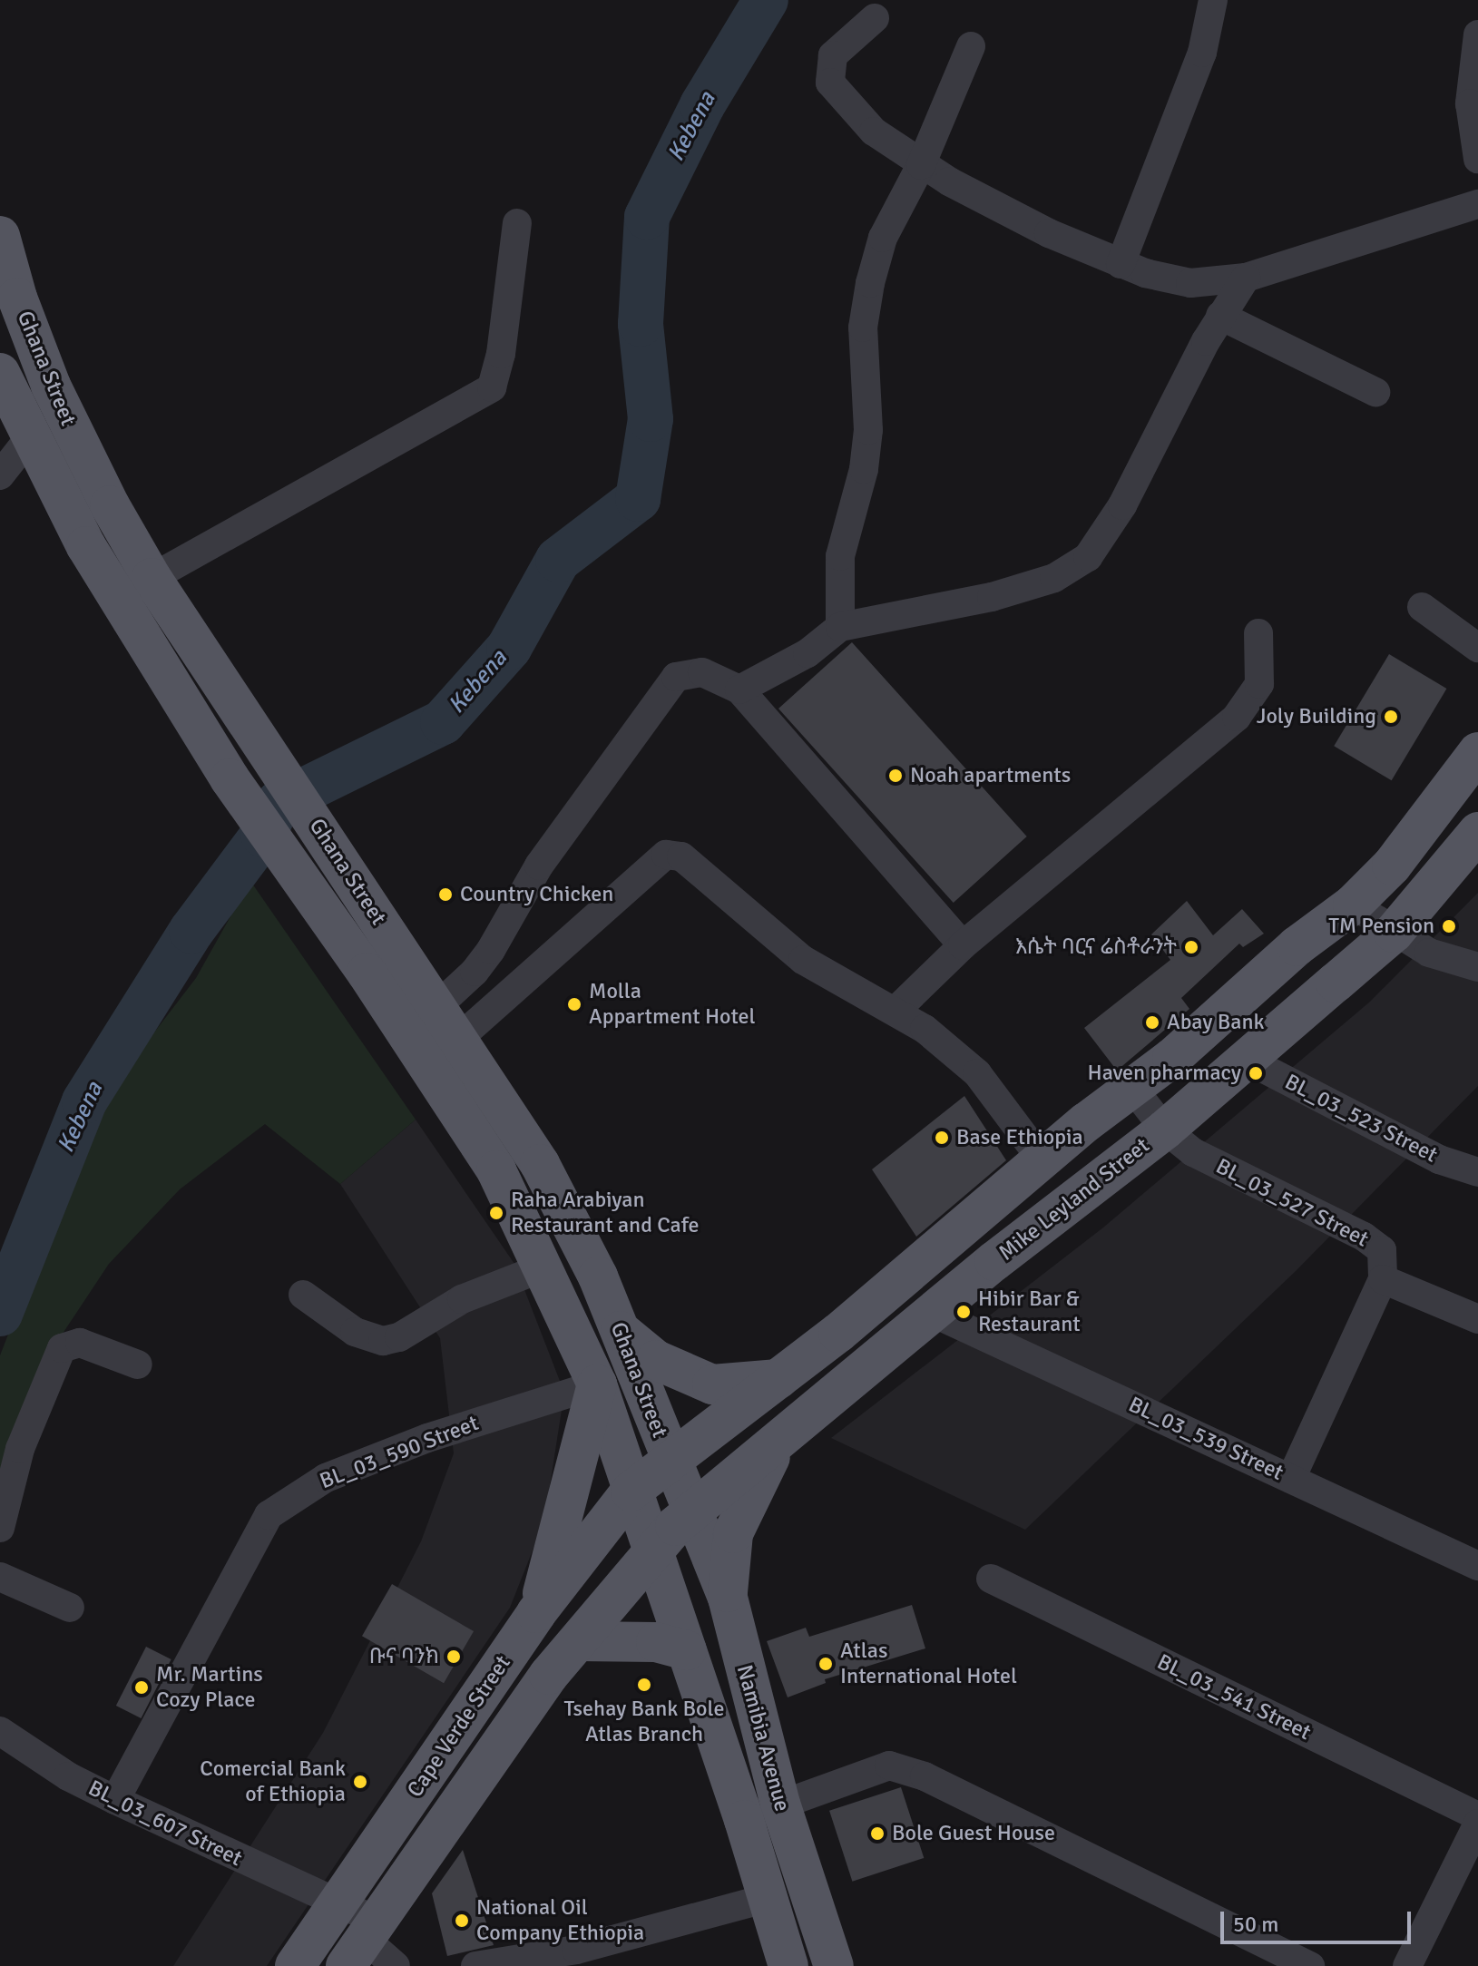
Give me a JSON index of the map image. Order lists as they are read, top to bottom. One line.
{"streets":{"main road":["Ghana Street","Mike Leyland Street","Cape Verde Street","Namibia Avenue"],"street":["BL_03_523 Street","BL_03_527 Street","BL_03_539 Street","BL_03_590 Street","BL_03_541 Street","BL_03_607 Street"]},"crossings":[["Ghana Street","Mike Leyland Street"],["Ghana Street","BL_03_590 Street"],["Ghana Street","Cape Verde Street"],["Ghana Street","Namibia Avenue"],["BL_03_523 Street","Mike Leyland Street"],["Mike Leyland Street","BL_03_527 Street"],["Mike Leyland Street","BL_03_539 Street"],["Mike Leyland Street","Cape Verde Street"],["Mike Leyland Street","Namibia Avenue"],["BL_03_590 Street","BL_03_607 Street"],["Cape Verde Street","Namibia Avenue"],["Cape Verde Street","BL_03_607 Street"]],"water":["Kebena"],"places":["Joly Building","Noah apartments","Country Chicken","TM Pension","እሴት ባርና ሬስቶራንት","Molla Appartment Hotel","Abay Bank","Haven pharmacy","Base Ethiopia","Raha Arabiyan Restaurant and Cafe","Hibir Bar & Restaurant","ቡና ባንክ","Atlas International Hotel","Tsehay Bank Bole Atlas Branch","Mr. Martins Cozy Place","Comercial Bank of Ethiopia","Bole Guest House","National Oil Company Ethiopia"],"scale_bar":"50 m"}
